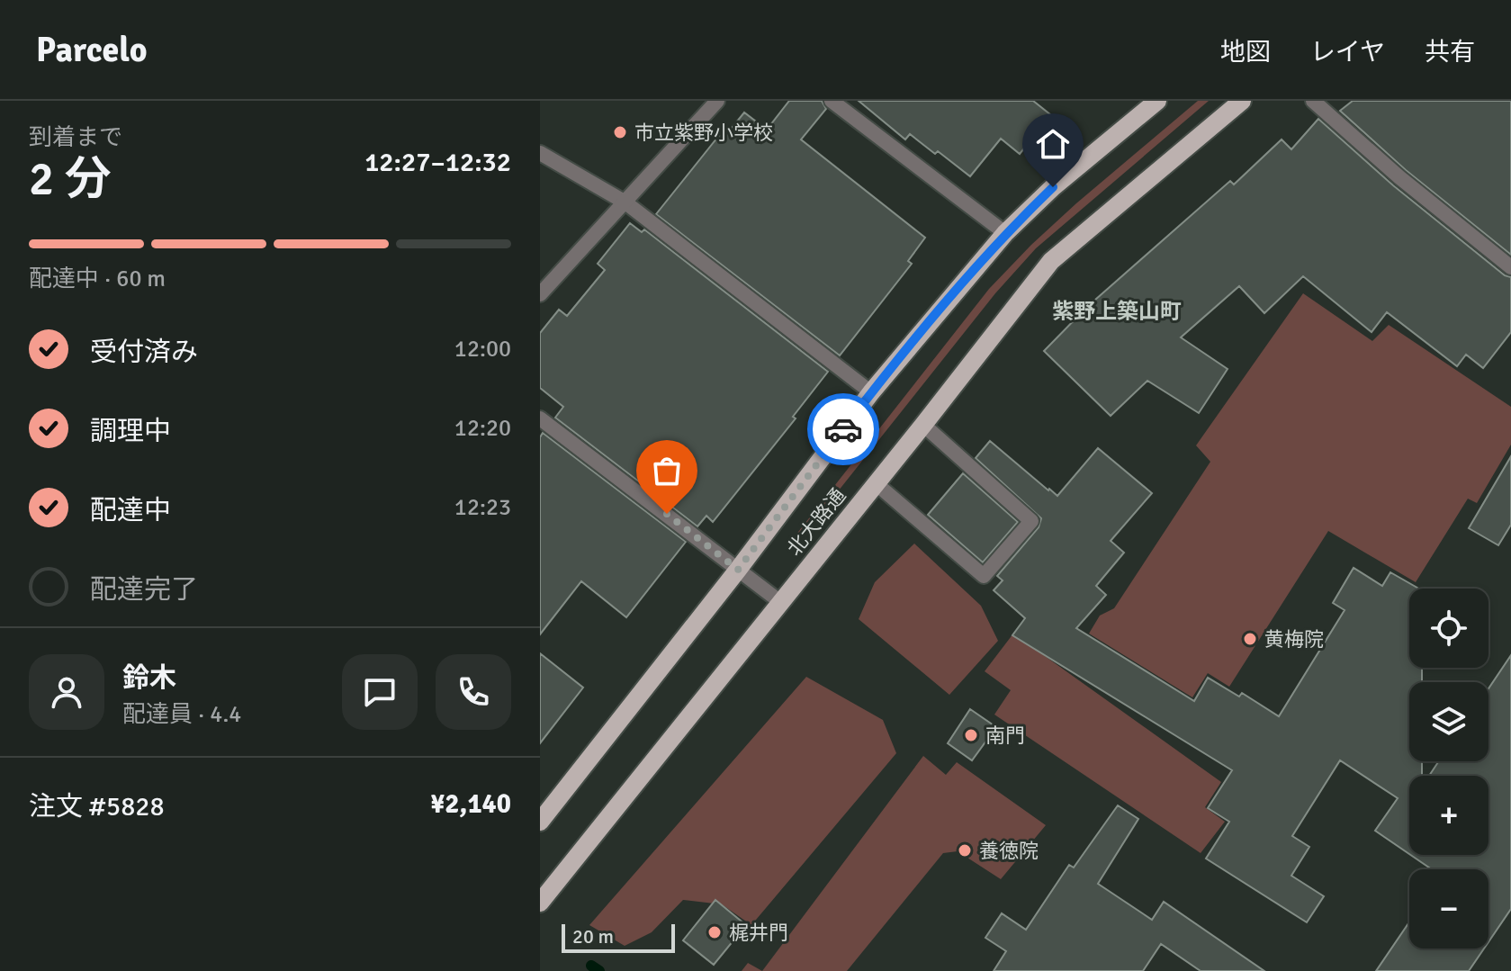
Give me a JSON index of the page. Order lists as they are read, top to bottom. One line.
{"streets":{"main road":["北大路通"]},"districts":["紫野上築山町"],"places":["市立紫野小学校","黄梅院","南門","養徳院","梶井門"],"scale_bar":"20 m","page":{"header":"Parcelo","nav":["地図","レイヤ","共有"],"heading":["2 分","到着まで","12:27–12:32"],"panel":["鈴木","配達員 · 4.4","注文 #5828","¥2,140"],"bar":"配達中 · 60 m","list":[["受付済み","12:00"],["調理中","12:20"],["配達中","12:23"],"配達完了"],"map_buttons":["+","−"],"scale":"20 m"}}
